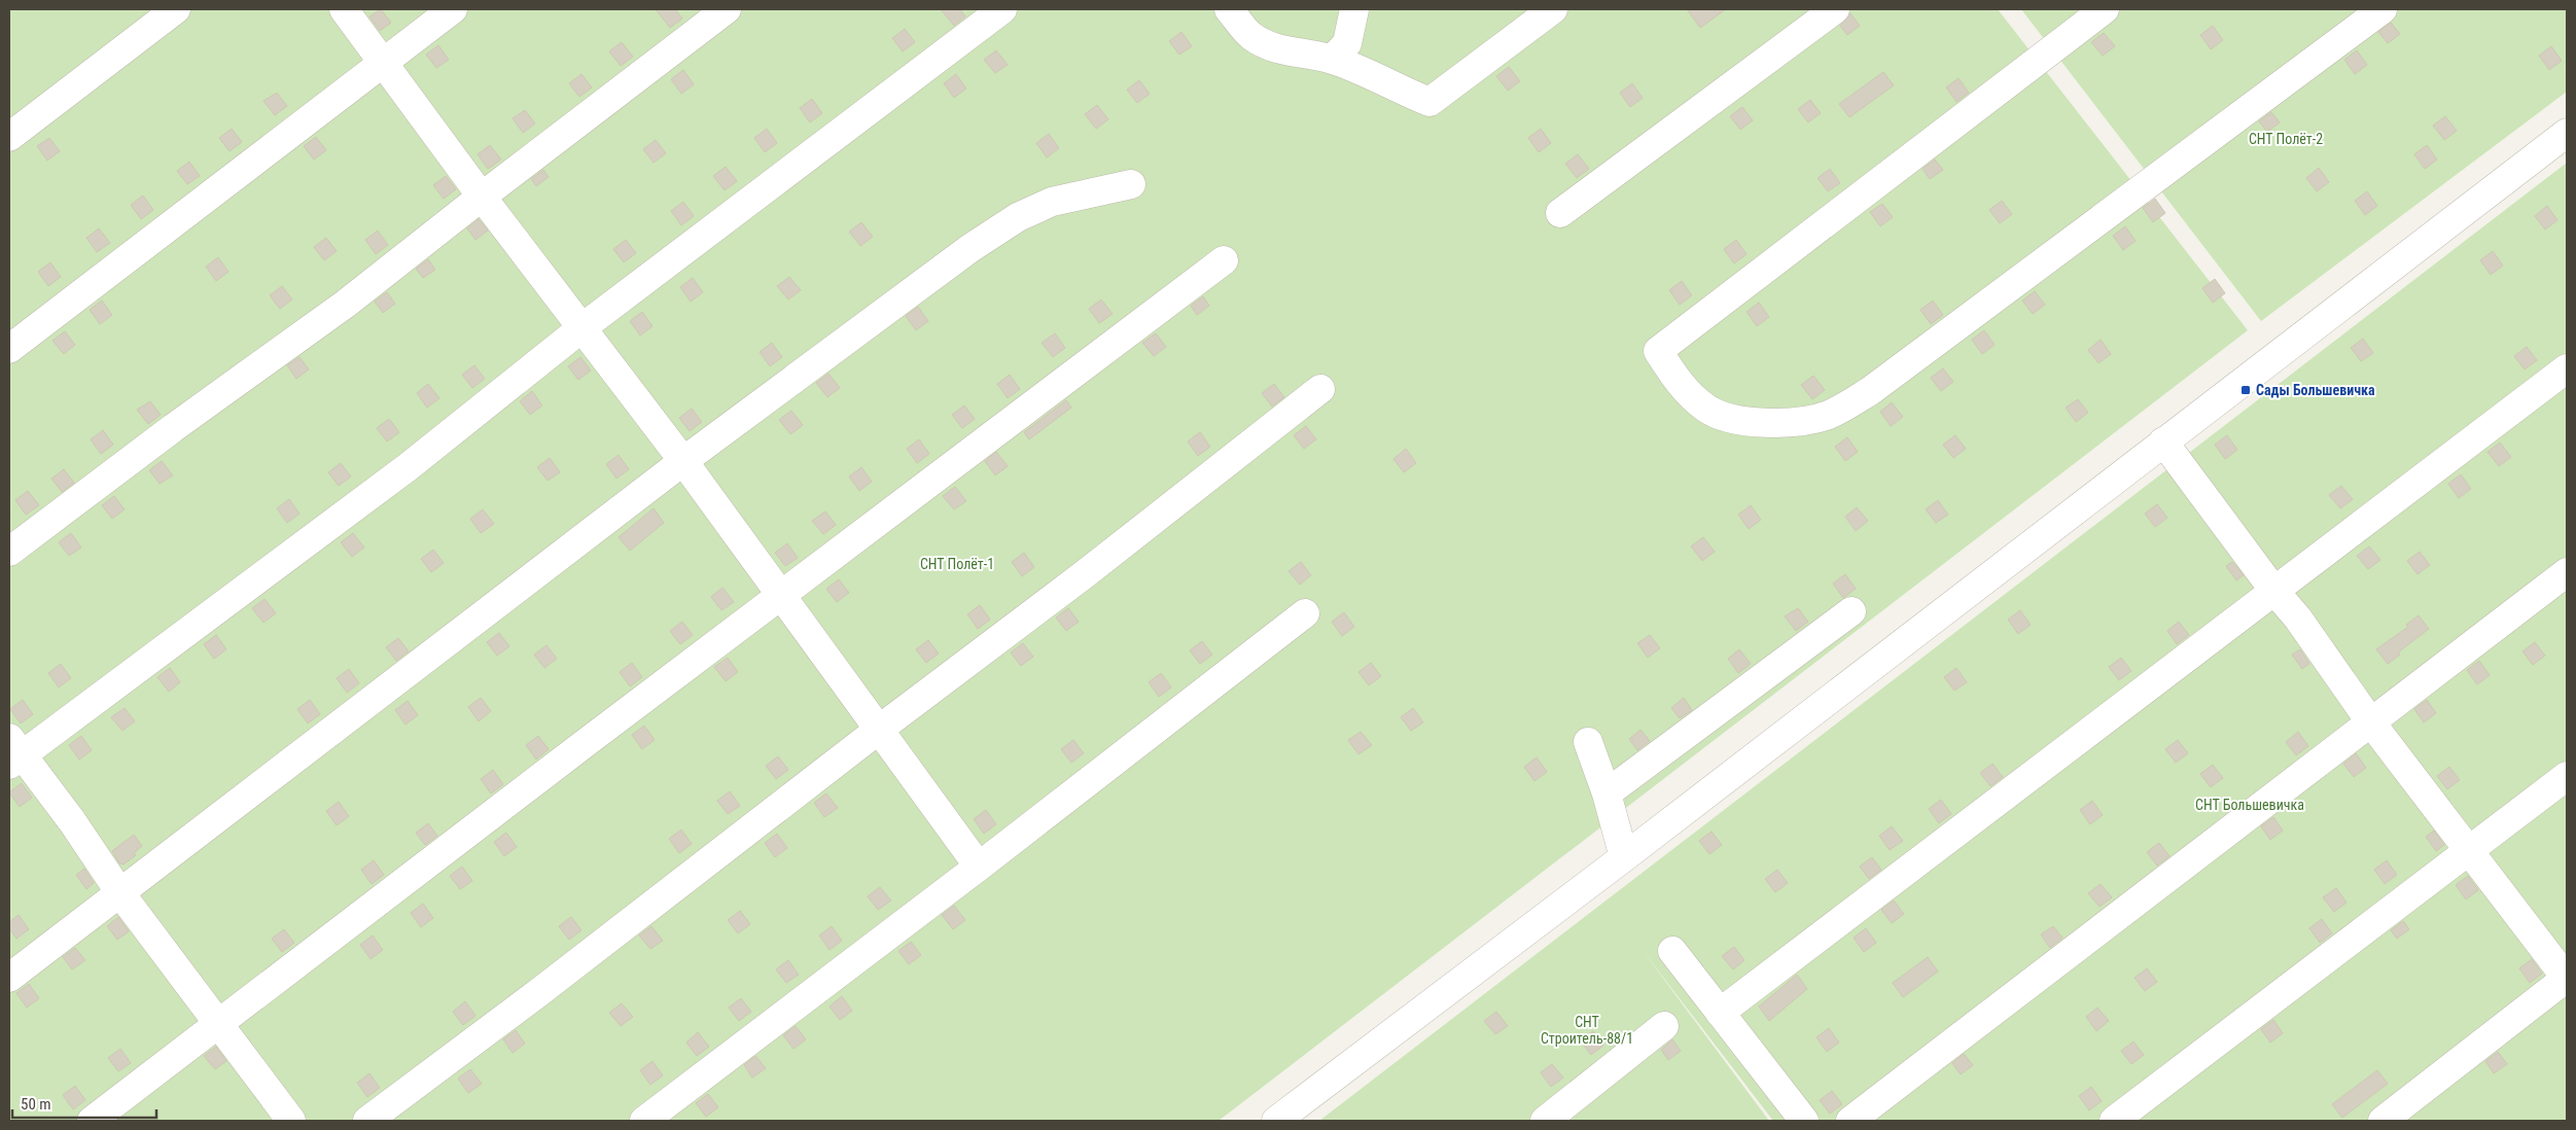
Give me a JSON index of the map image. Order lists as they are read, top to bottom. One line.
{"parks":["СНТ Полёт-2","СНТ Полёт-1","СНТ Большевичка","СНТ Строитель-88/1"],"places":{"transit":["Сады Большевичка"]},"scale_bar":"50 m"}
